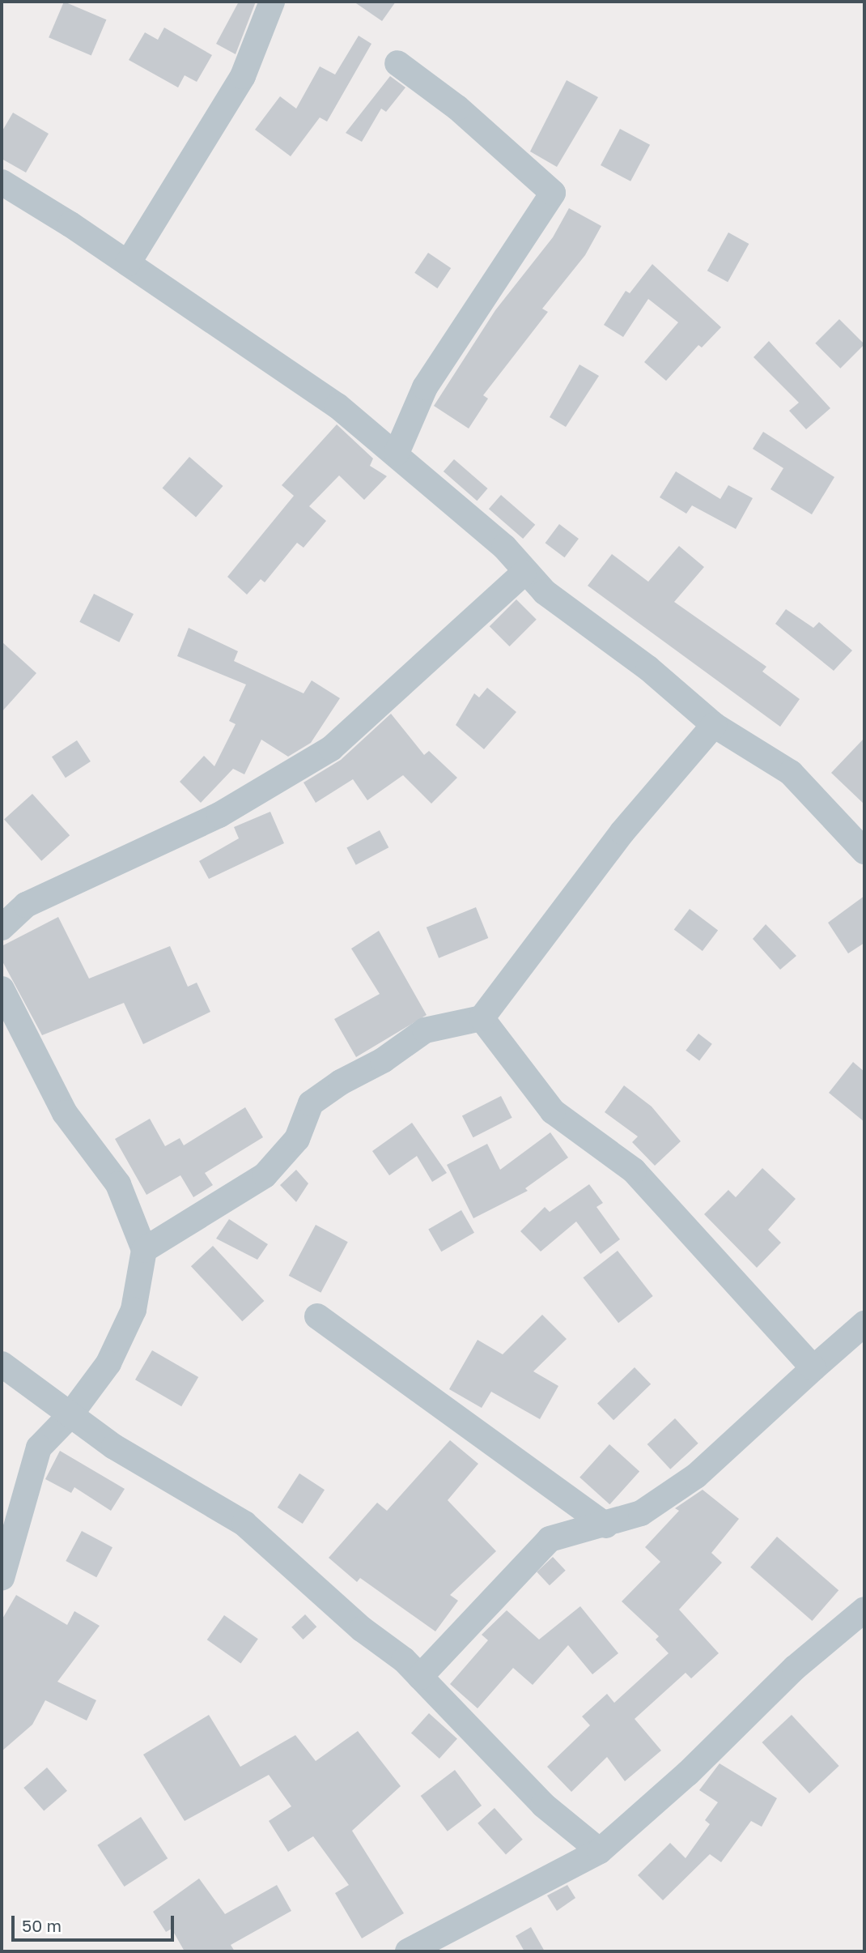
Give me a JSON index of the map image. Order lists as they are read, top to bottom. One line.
{"scale_bar":"50 m"}
